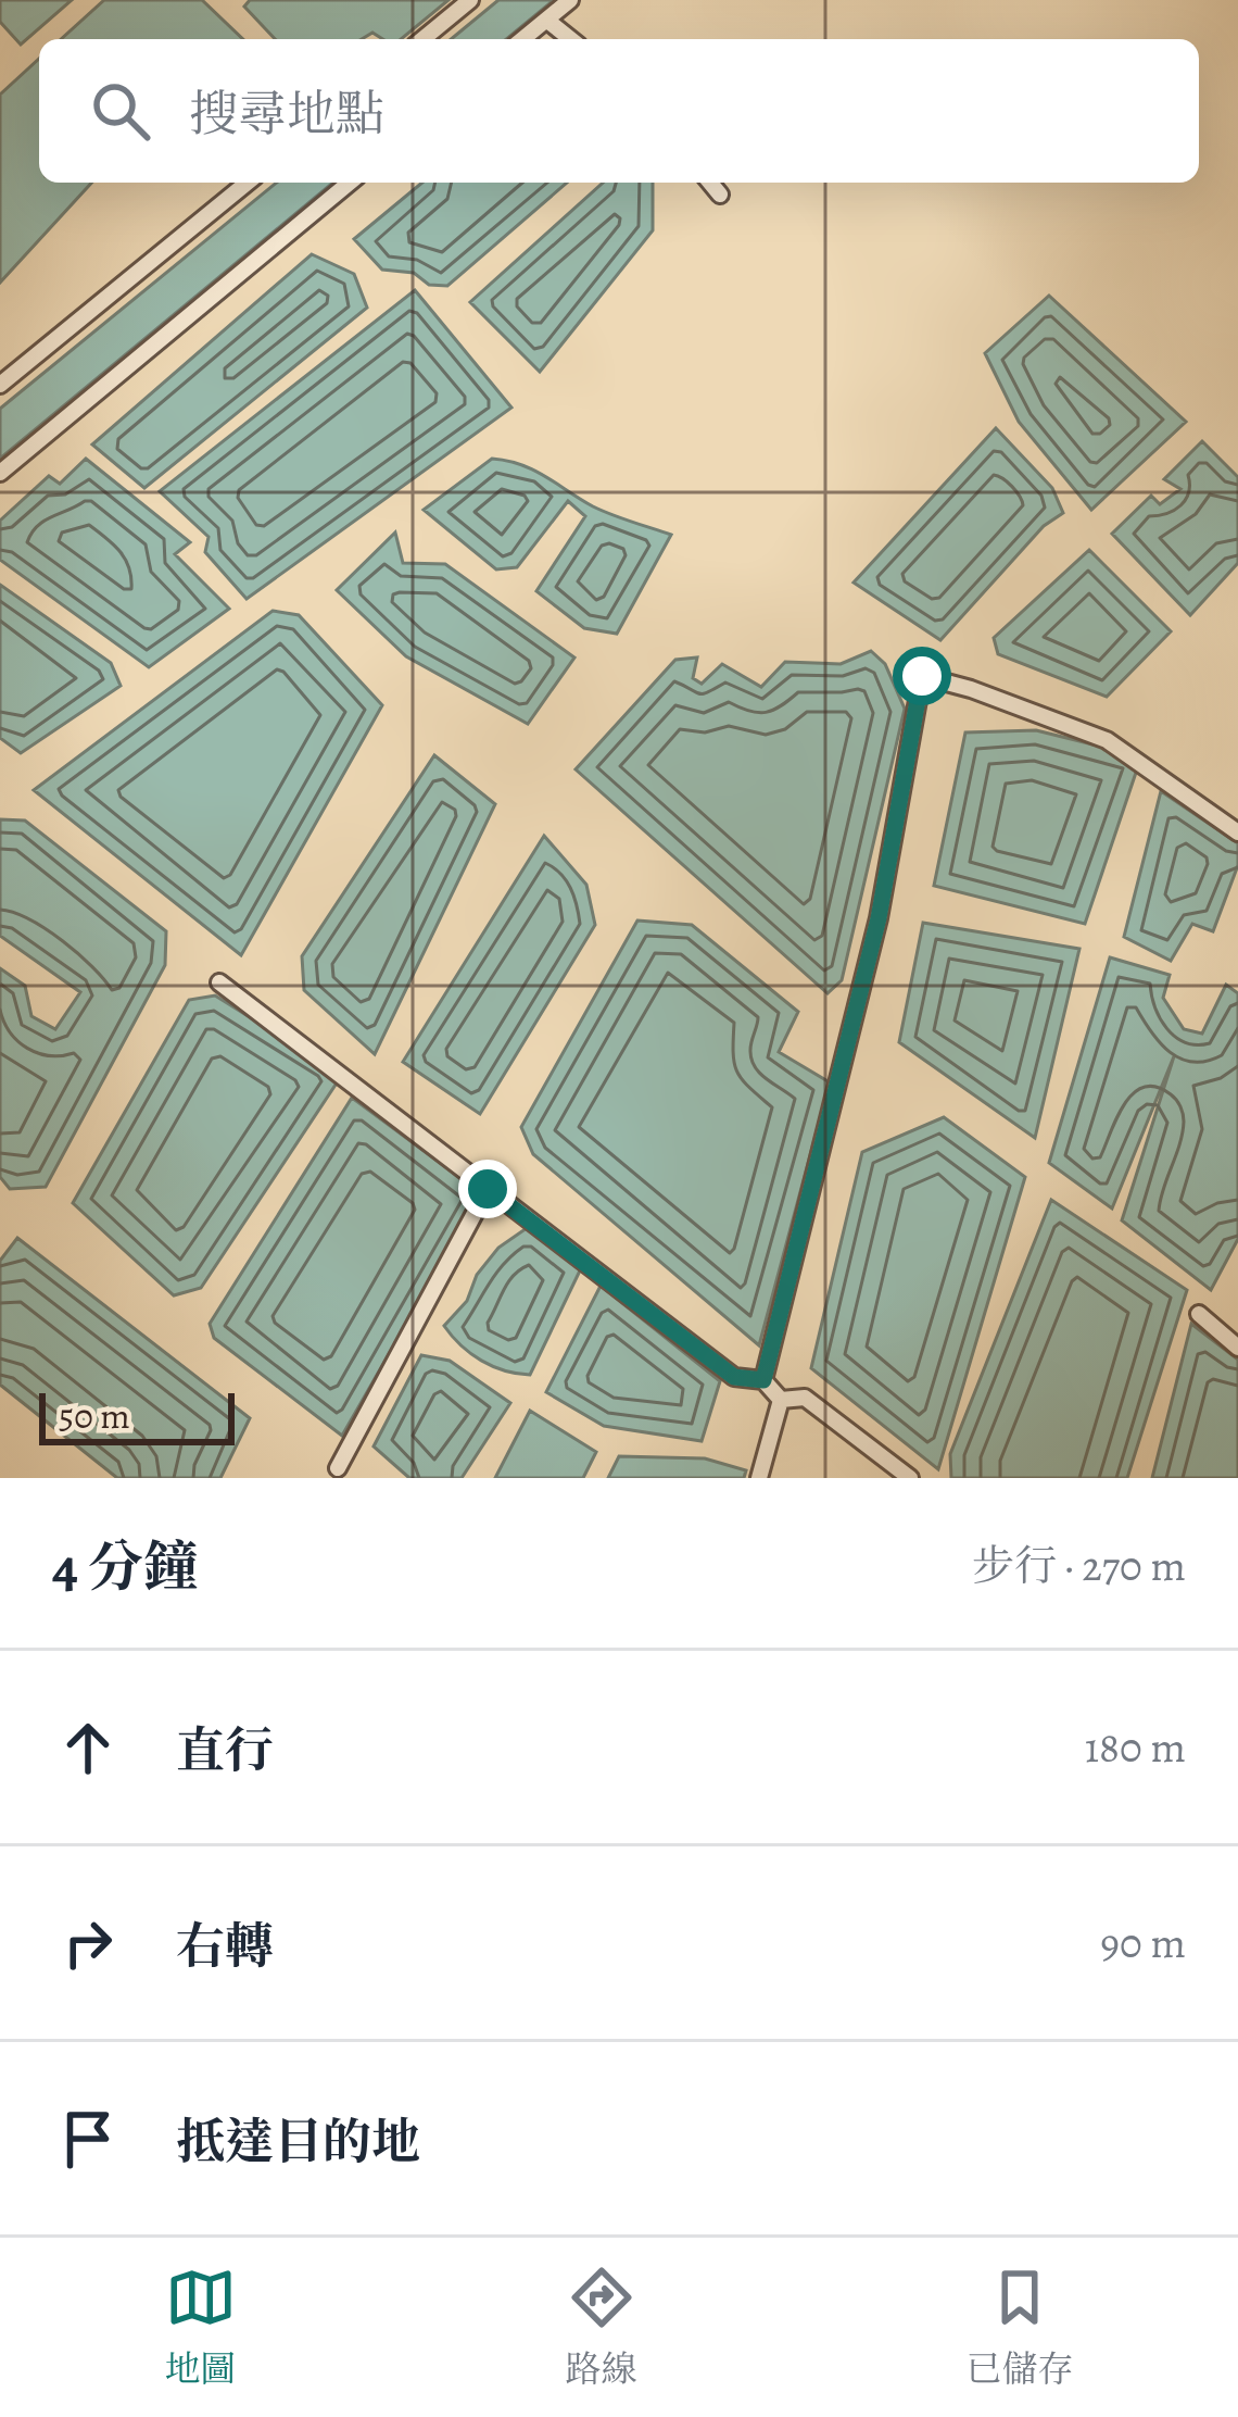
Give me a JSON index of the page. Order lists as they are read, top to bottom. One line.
{"scale_bar":"50 m","page":{"search":"搜尋地點","scale":"50 m","heading":["4 分鐘","步行 · 270 m"],"list":[["直行","180 m"],["右轉","90 m"],"抵達目的地"],"nav":["地圖","路線","已儲存"]}}
